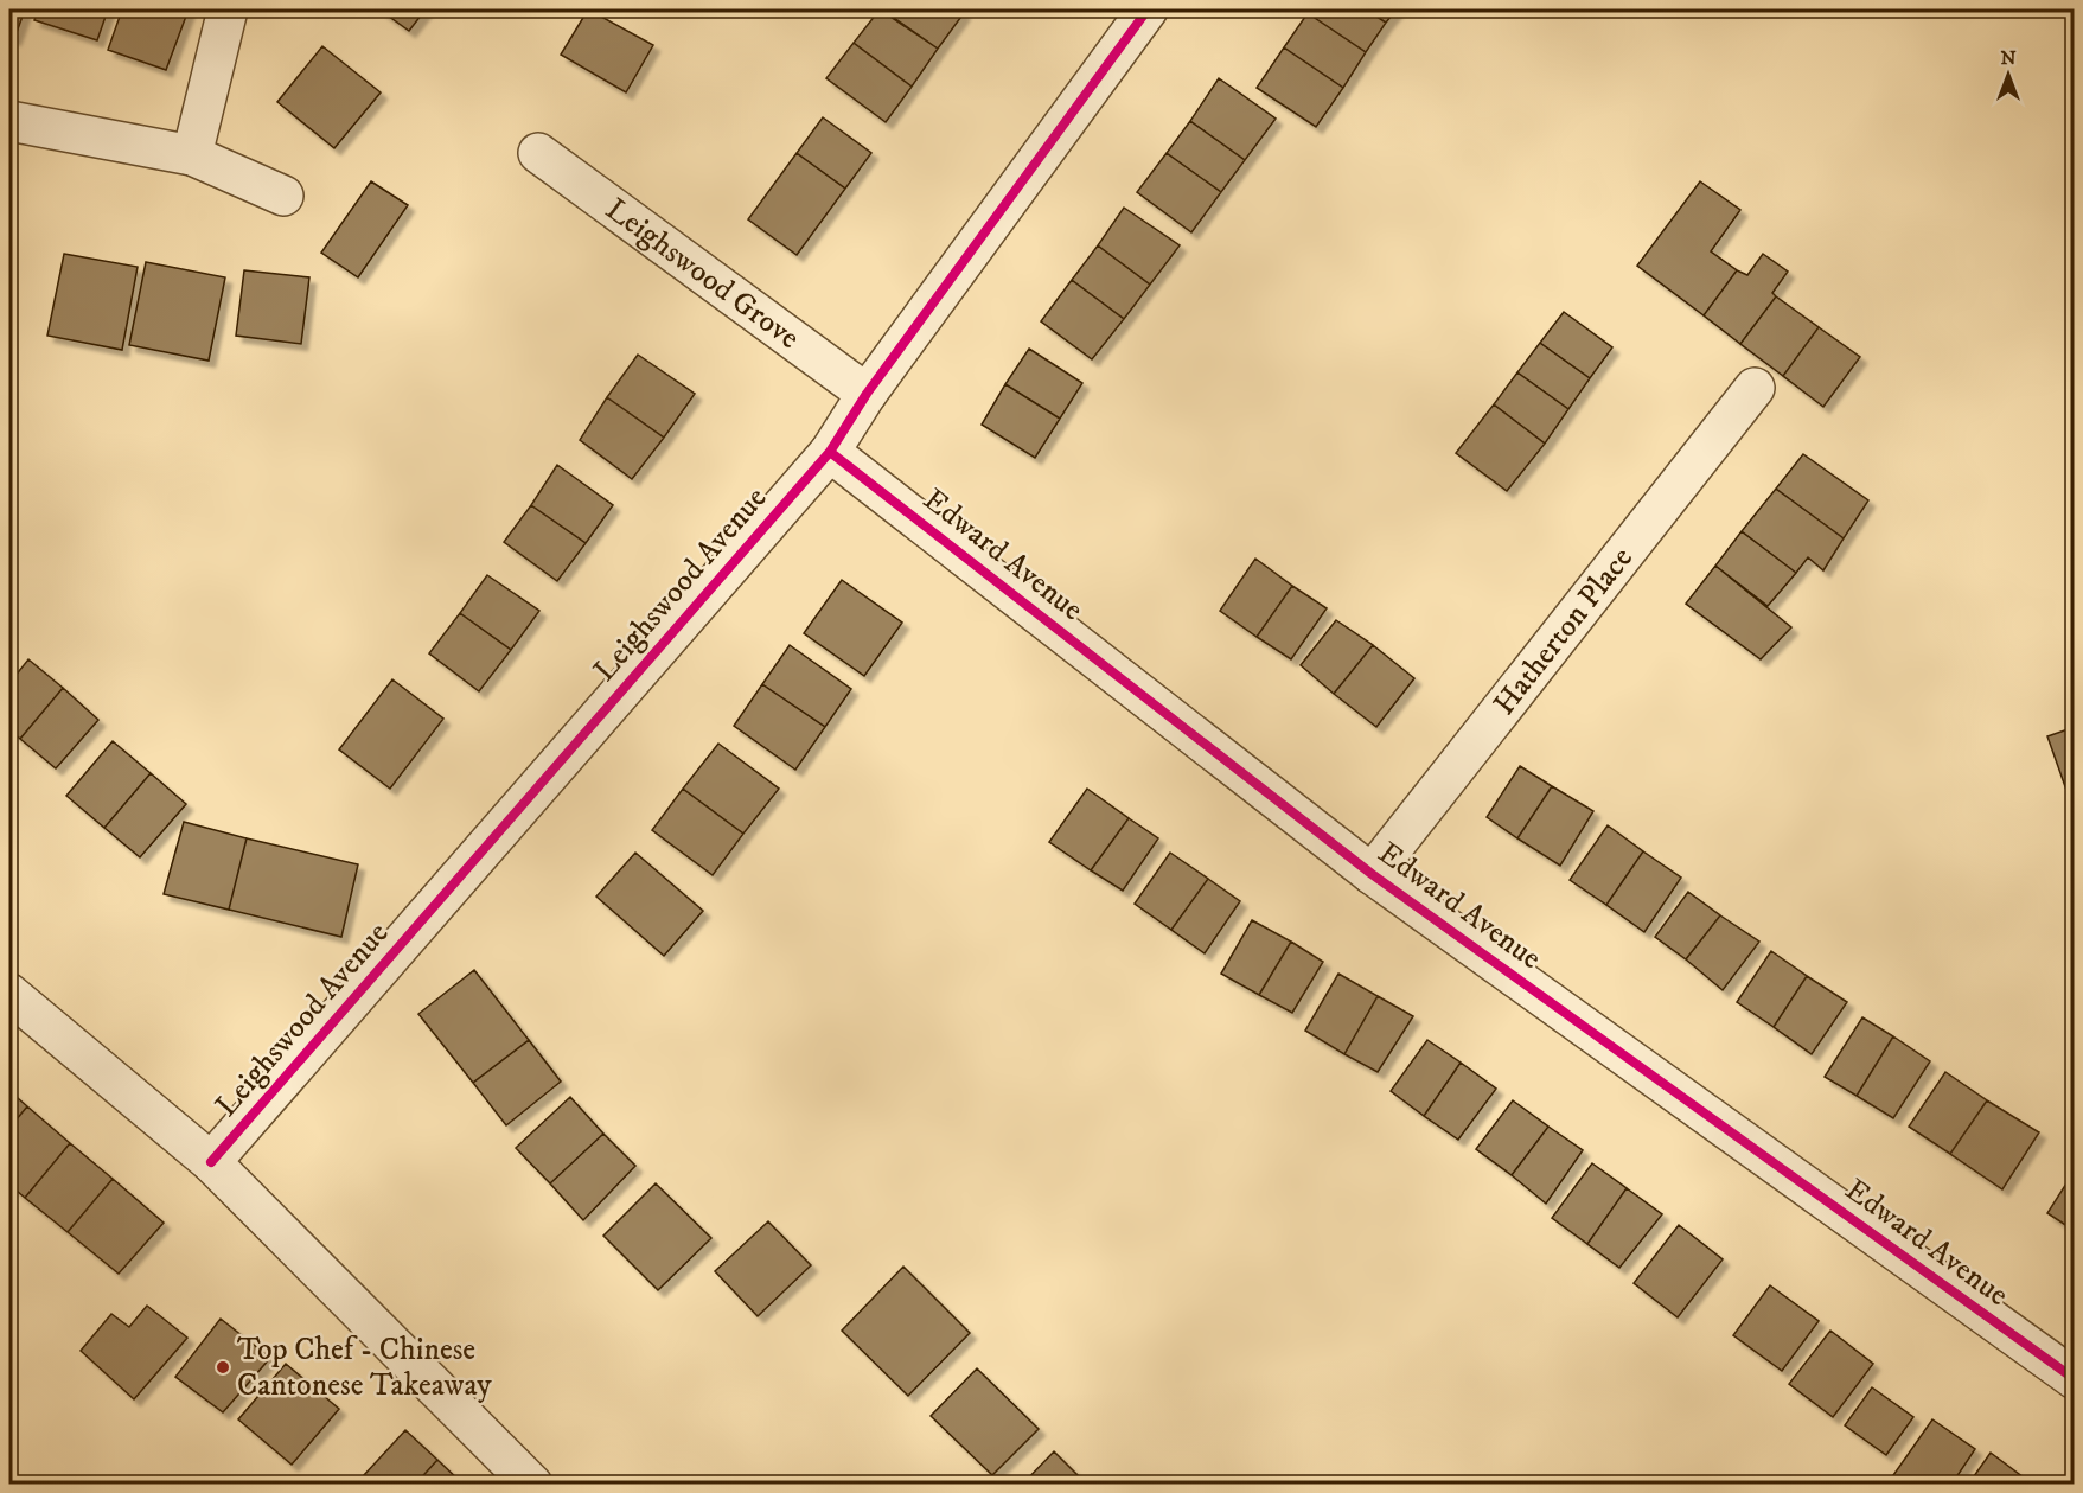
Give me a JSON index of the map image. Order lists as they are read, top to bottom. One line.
{"streets":{"street":["Leighswood Grove","Edward Avenue","Leighswood Avenue","Hatherton Place"]},"crossings":[["Leighswood Grove","Leighswood Avenue"],["Edward Avenue","Leighswood Avenue"],["Edward Avenue","Hatherton Place"]],"places":["Top Chef - Chinese Cantonese Takeaway"],"north":"top"}
